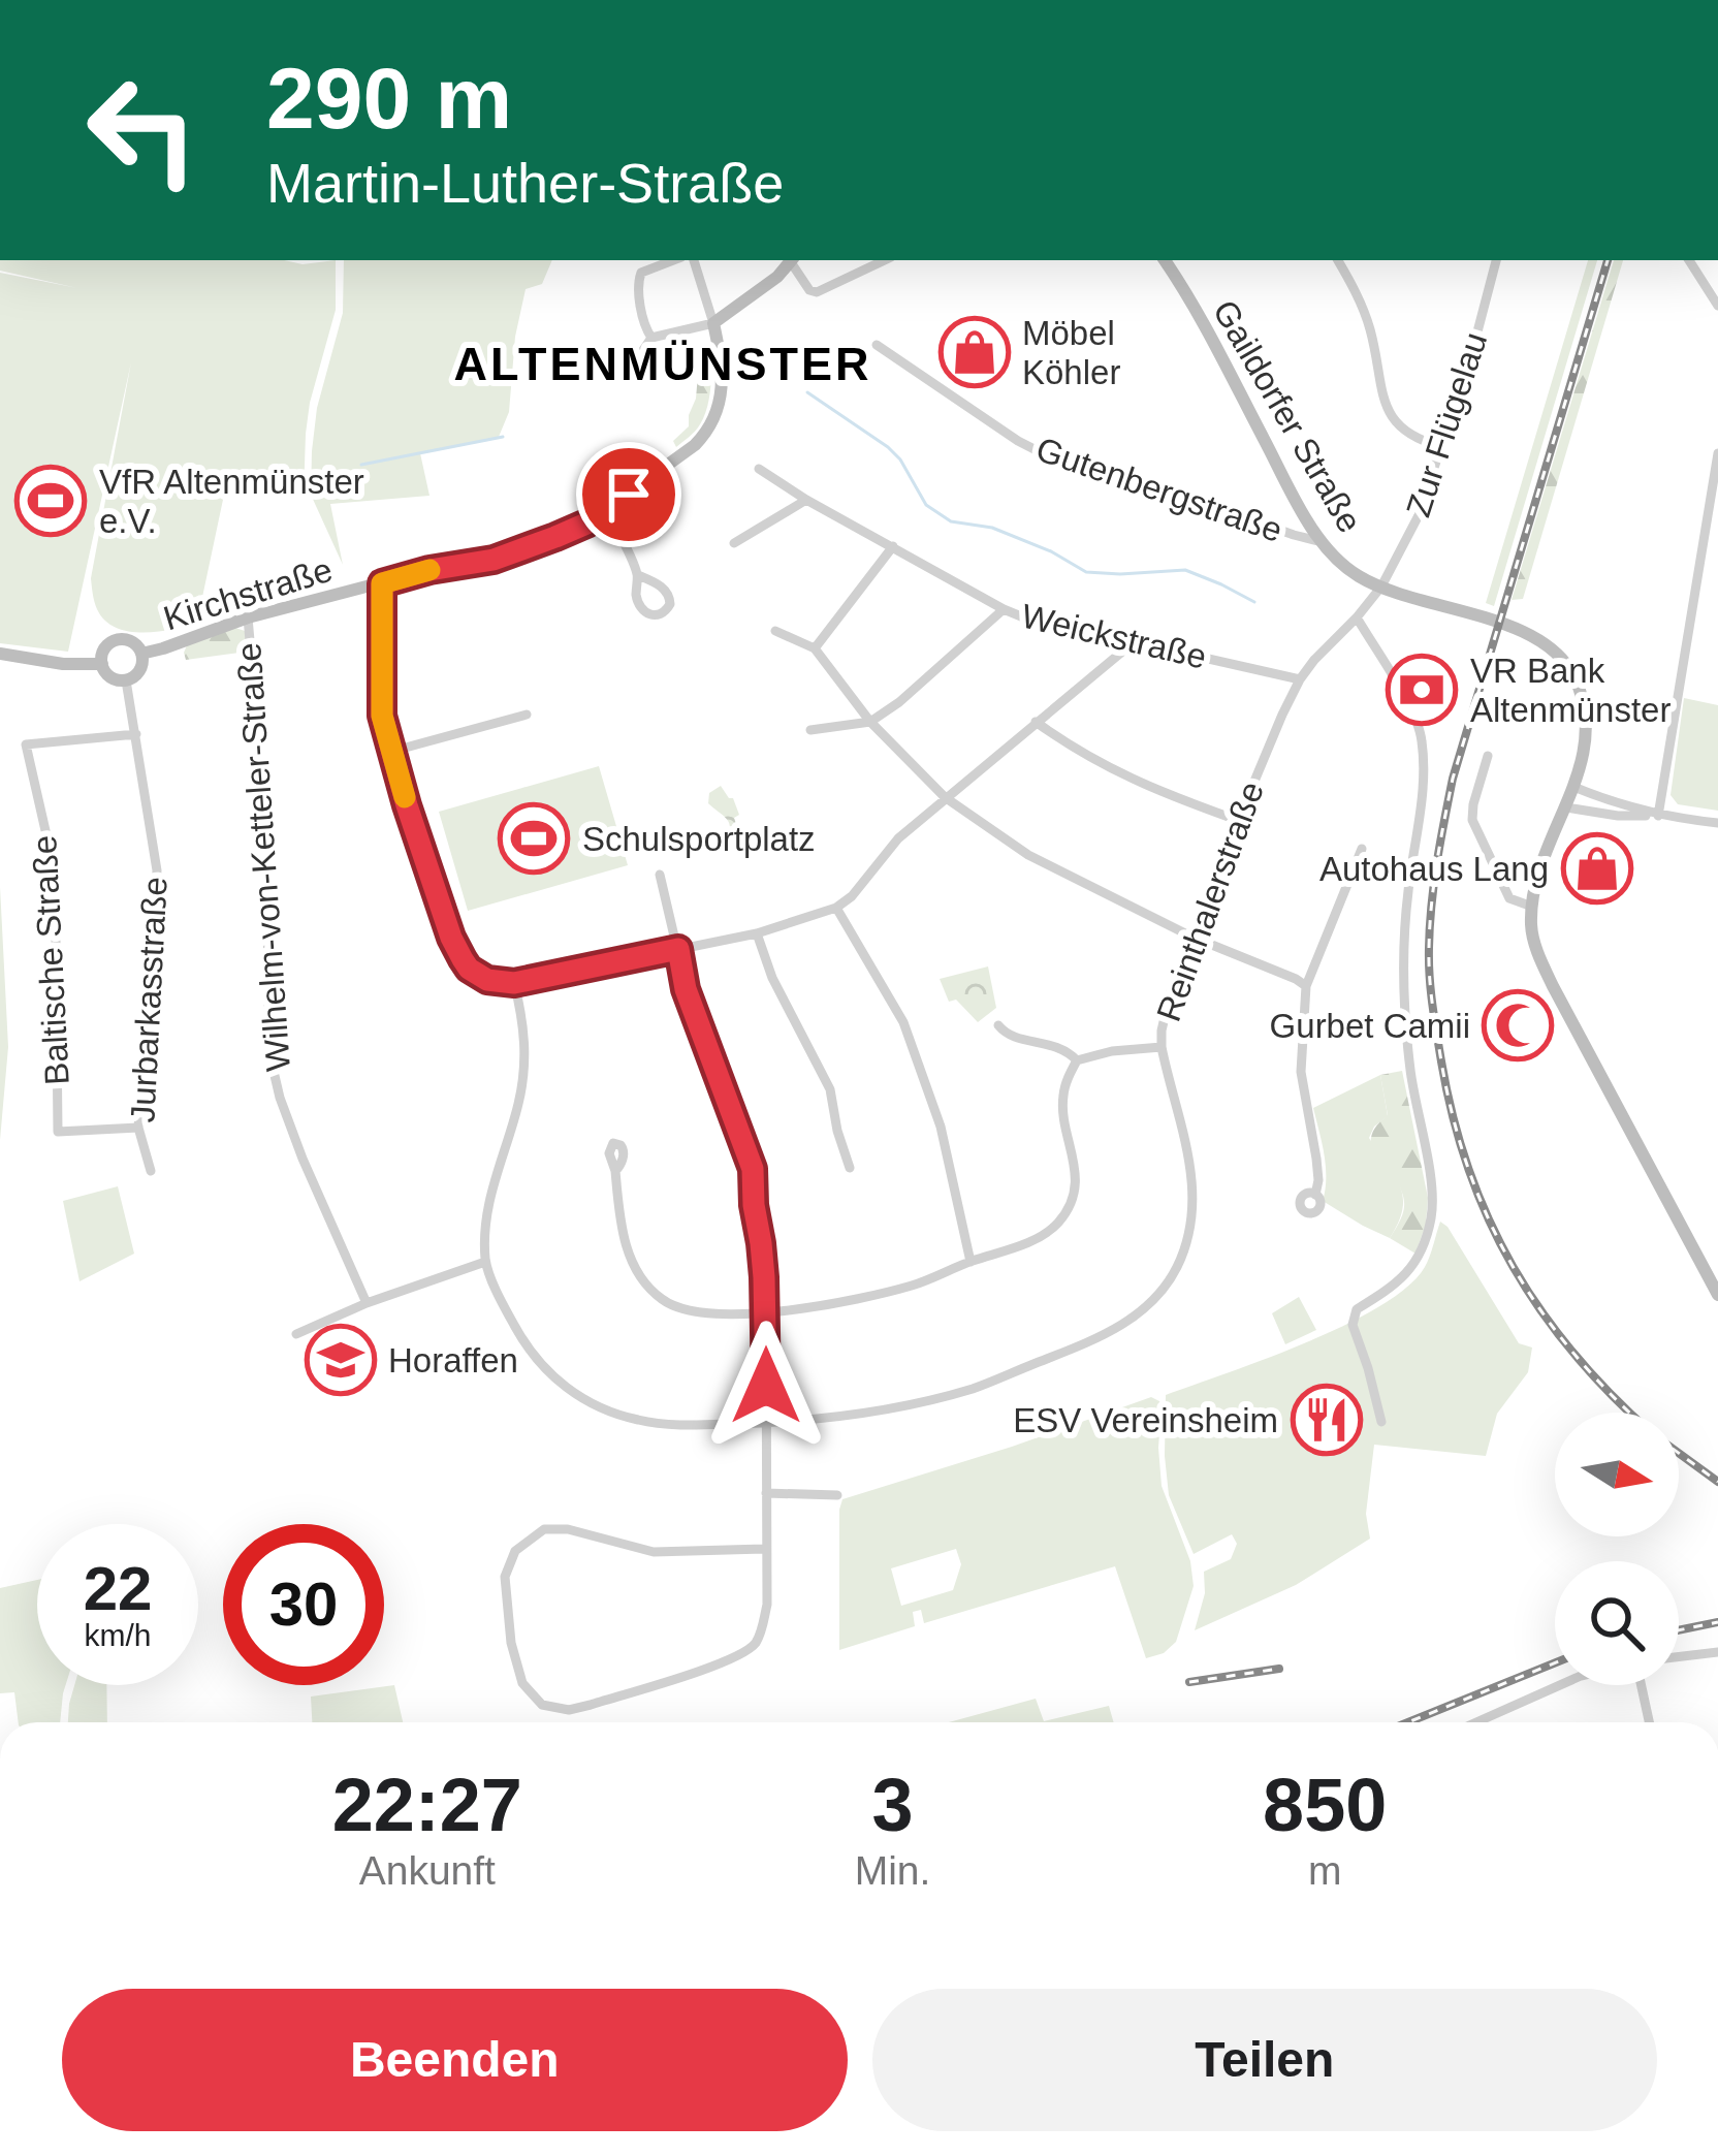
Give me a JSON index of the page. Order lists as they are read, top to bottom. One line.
{"streets":{"main road":["Gaildorfer Straße","Kirchstraße"],"street":["Zur Flügelau","Gutenbergstraße","Weickstraße","Wilhelm-von-Ketteler-Straße","Reinthalerstraße","Baltische Straße","Jurbarkasstraße"]},"crossings":[["Gaildorfer Straße","Zur Flügelau"],["Gaildorfer Straße","Gutenbergstraße"],["Gaildorfer Straße","Reinthalerstraße"],["Zur Flügelau","Reinthalerstraße"],["Kirchstraße","Wilhelm-von-Ketteler-Straße"],["Kirchstraße","Jurbarkasstraße"],["Weickstraße","Reinthalerstraße"],["Baltische Straße","Jurbarkasstraße"]],"districts":["ALTENMÜNSTER"],"places":{"shop":["Möbel Köhler","Autohaus Lang"],"sports":["VfR Altenmünster e.V.","Schulsportplatz"],"bank":["VR Bank Altenmünster"],"mosque":["Gurbet Camii"],"school or university":["Horaffen"],"restaurant":["ESV Vereinsheim"]},"north":"right","page":{"turn":["290 m","Martin-Luther-Straße"],"speed":"22 km/h","limit":"30","eta":["22:27","Ankunft","3","Min.","850","m"],"buttons":["Beenden","Teilen"]}}
